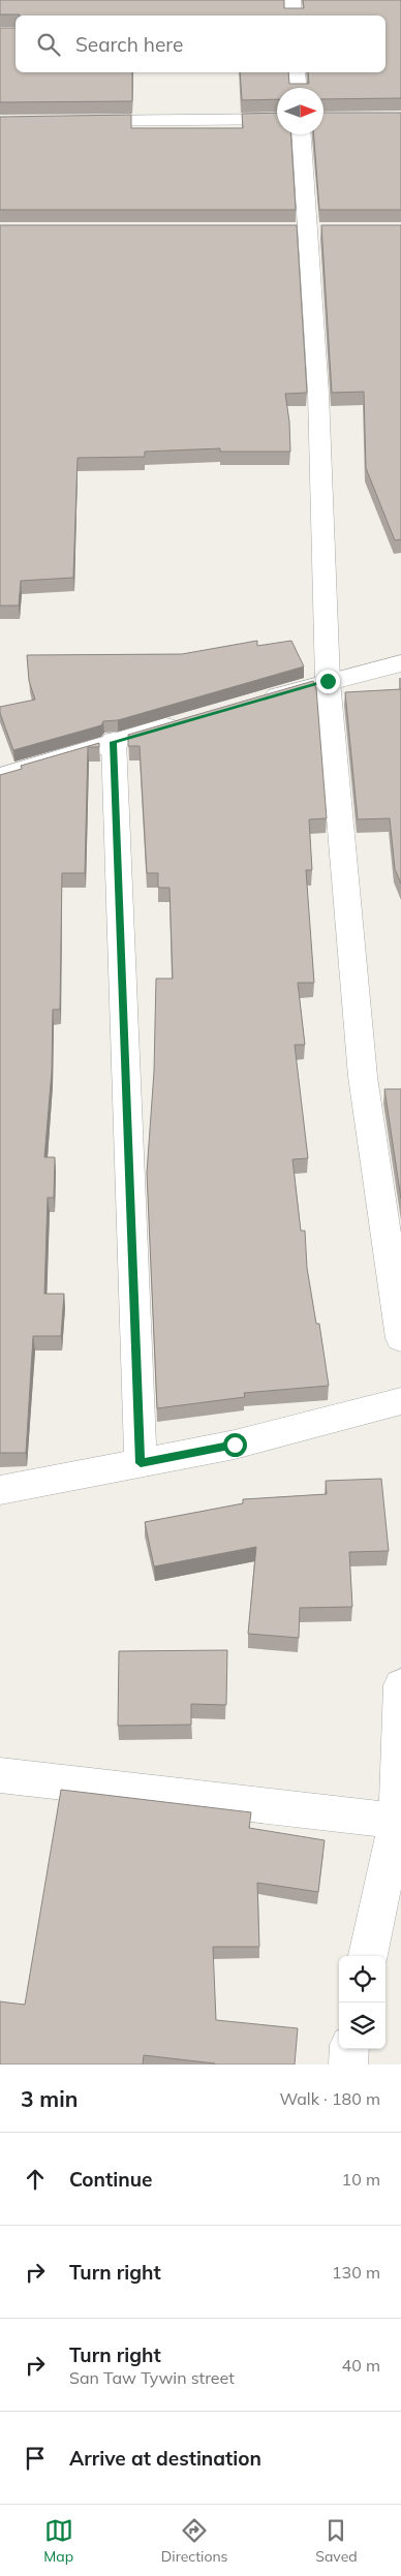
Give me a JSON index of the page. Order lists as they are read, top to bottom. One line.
{"north":"right","page":{"search":"Search here","heading":["3 min","Walk · 180 m"],"list":[["Continue","10 m"],["Turn right","130 m"],["Turn right","San Taw Tywin street","40 m"],"Arrive at destination"],"nav":["Map","Directions","Saved"]}}
